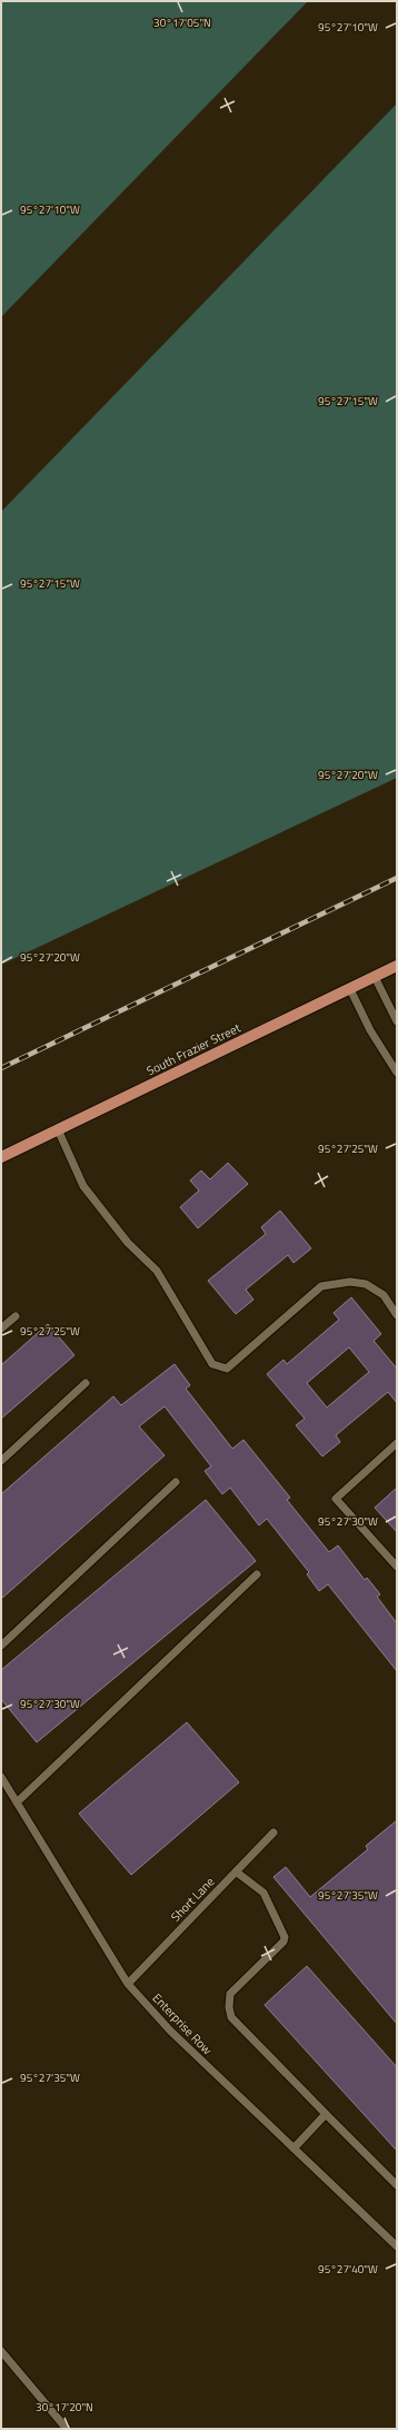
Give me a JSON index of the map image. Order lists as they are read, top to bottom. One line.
{"streets":{"main road":["South Frazier Street"],"lane":["Short Lane","Enterprise Row"]},"crossings":[["Short Lane","Enterprise Row"]],"coordinates":["30°17'05\"N","95°27'10\"W","95°27'15\"W","95°27'20\"W","95°27'25\"W","95°27'30\"W","95°27'35\"W","95°27'40\"W","30°17'20\"N"]}
